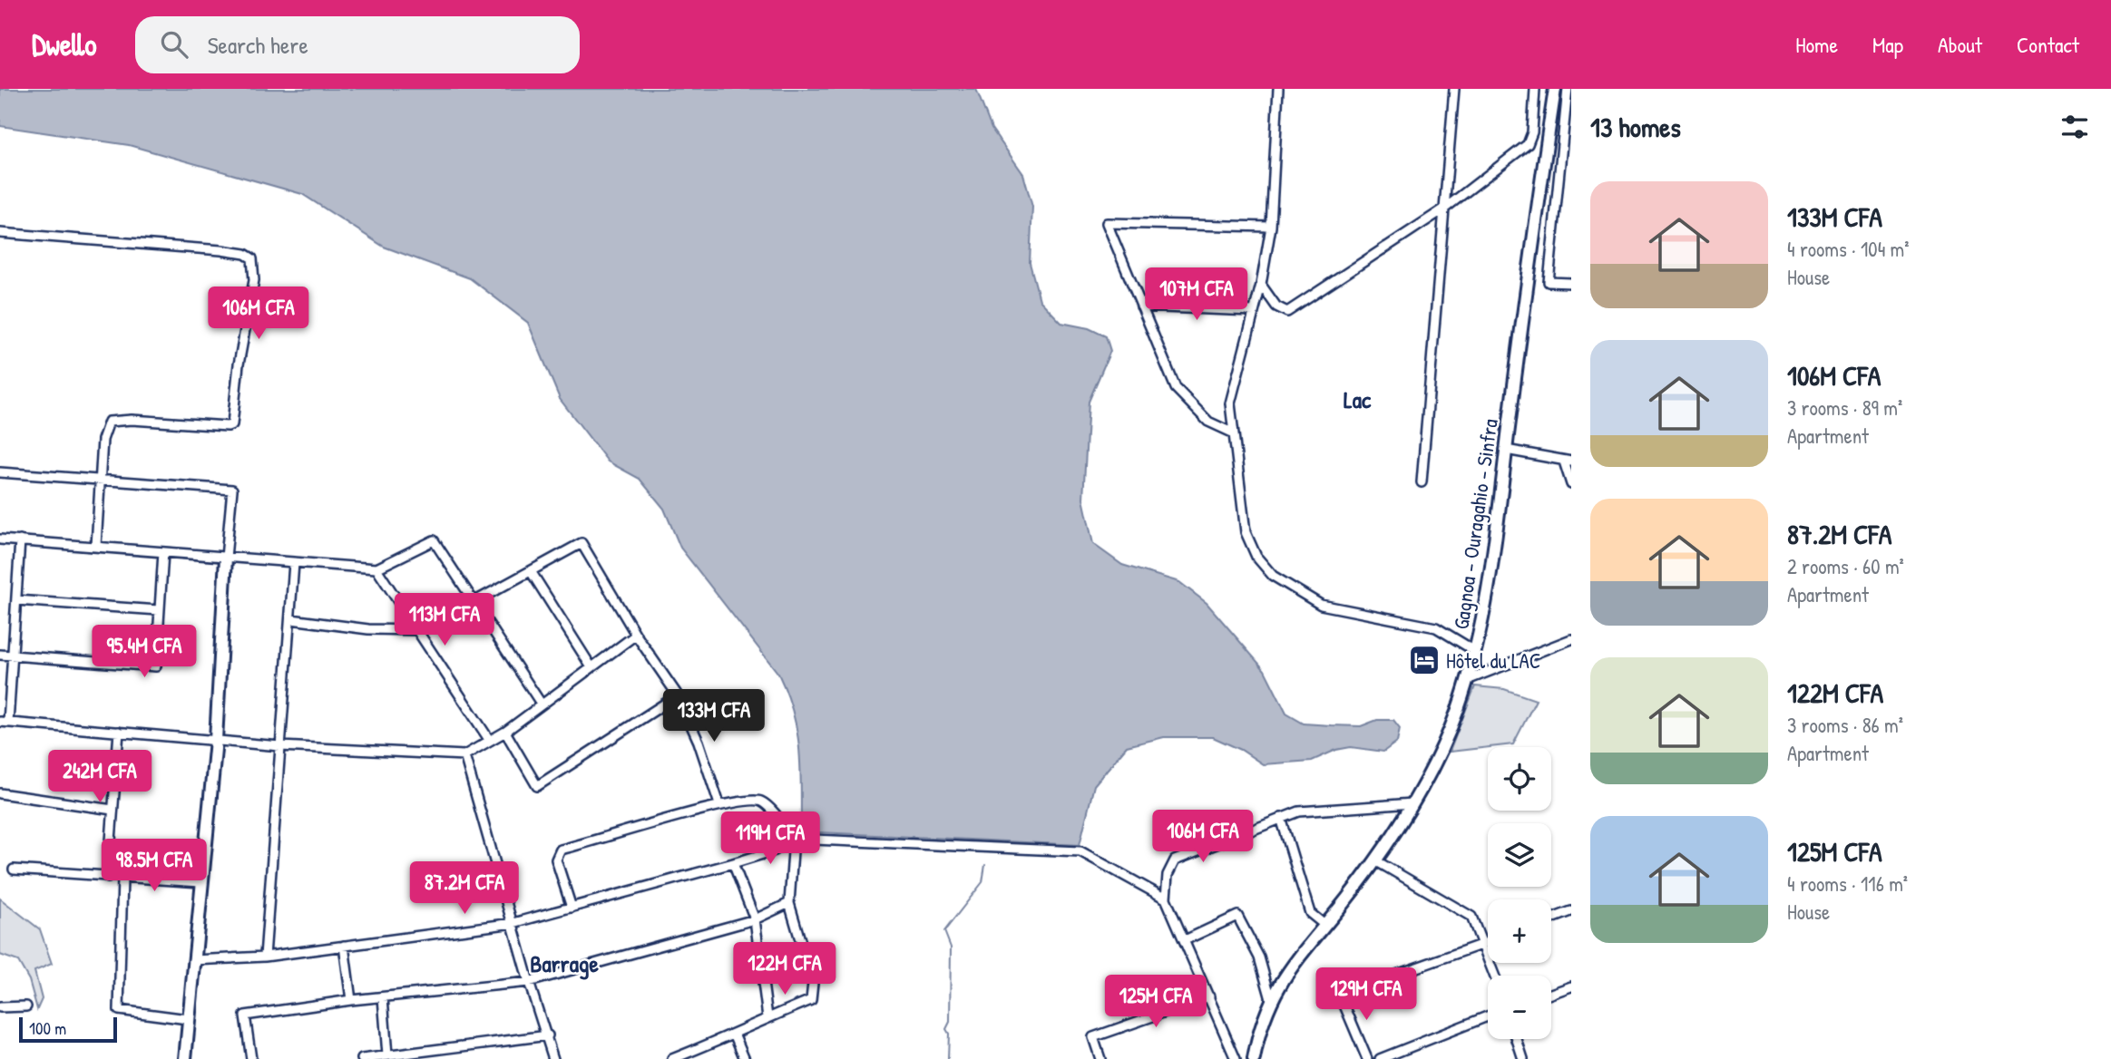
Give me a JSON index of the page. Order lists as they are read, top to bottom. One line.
{"streets":{"main road":["Gagnoa - Ouragahio - Sinfra"]},"districts":["Lac","Barrage"],"places":{"hotel":["Hôtel du LAC"]},"scale_bar":"100 m","page":{"header":"Dwello","search":"Search here","nav":["Home","Map","About","Contact"],"heading":"13 homes","list":[{"name":"133M CFA","note":"4 rooms · 104 m² · House"},{"name":"106M CFA","note":"3 rooms · 89 m² · Apartment"},{"name":"87.2M CFA","note":"2 rooms · 60 m² · Apartment"},{"name":"122M CFA","note":"3 rooms · 86 m² · Apartment"},{"name":"125M CFA","note":"4 rooms · 116 m² · House"}],"price":["107M CFA","106M CFA","113M CFA","95.4M CFA","133M CFA","242M CFA","106M CFA","119M CFA","98.5M CFA","87.2M CFA","122M CFA","129M CFA","125M CFA"],"map_buttons":["+","−"],"scale":"100 m"}}
